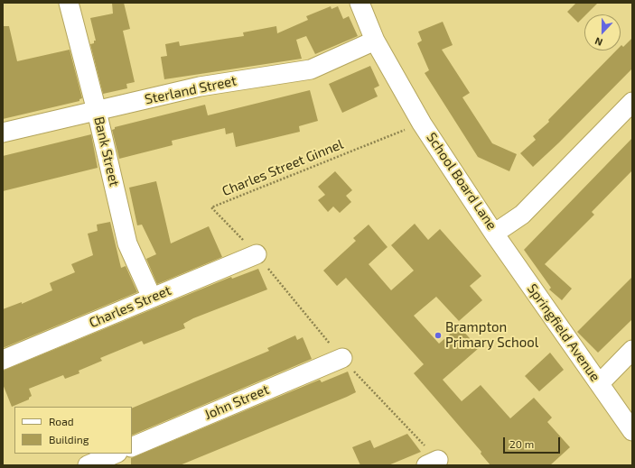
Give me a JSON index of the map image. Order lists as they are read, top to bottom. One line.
{"streets":{"street":["Sterland Street","Bank Street","School Board Lane","Charles Street","Springfield Avenue","John Street"],"path":["Charles Street Ginnel"]},"crossings":[["Sterland Street","Bank Street"],["Sterland Street","School Board Lane"],["Bank Street","Charles Street"],["Charles Street Ginnel","School Board Lane"],["Charles Street Ginnel","Charles Street"],["School Board Lane","Springfield Avenue"]],"places":["Brampton Primary School"],"legend":["Road","Building"],"scale_bar":"20 m","north":"bottom"}
